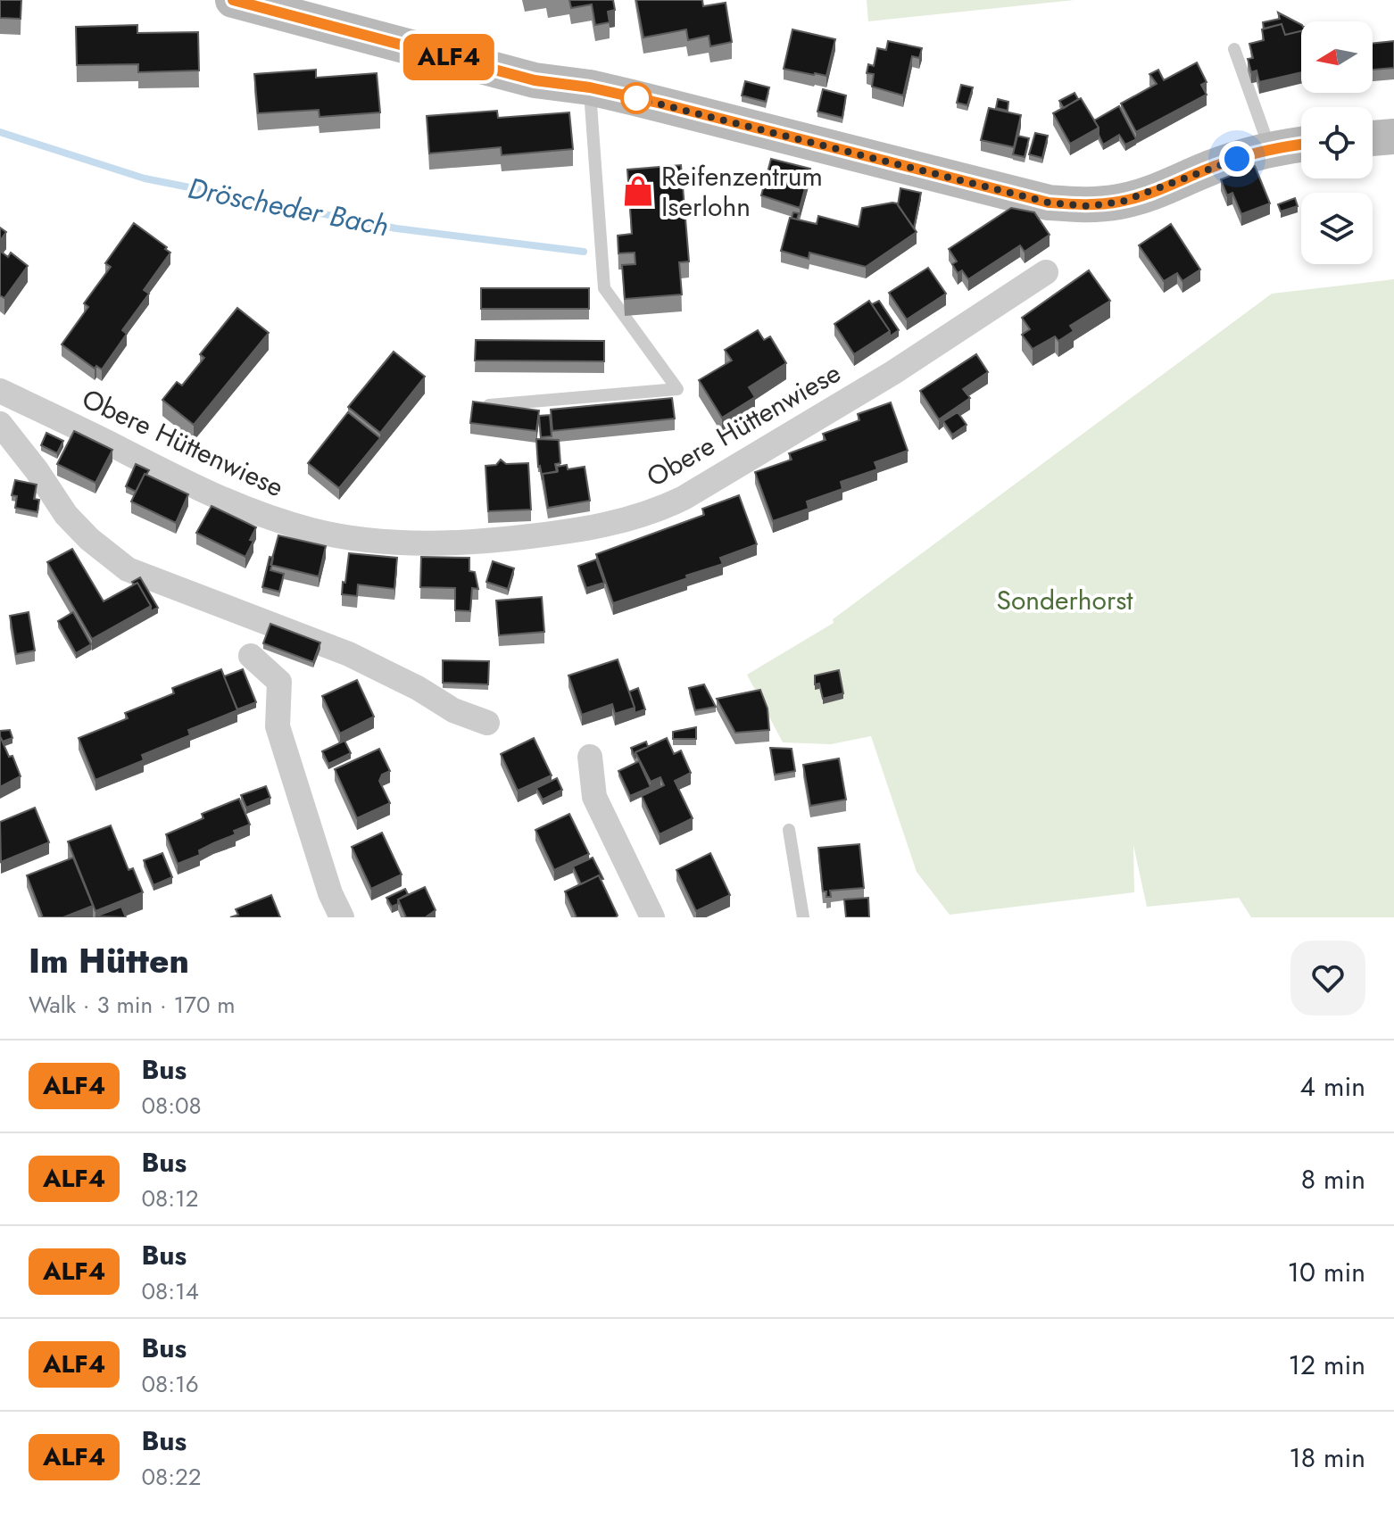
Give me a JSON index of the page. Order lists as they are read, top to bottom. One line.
{"streets":{"street":["Obere Hüttenwiese"]},"water":["Dröscheder Bach"],"parks":["Sonderhorst"],"places":{"shop":["Reifenzentrum Iserlohn"]},"lines":["bus line ALF4"],"north":"left","page":{"on_map":"ALF4","heading":["Im Hütten","Walk · 3 min · 170 m"],"list":[{"mark":"ALF4","name":"Bus","note":"08:08","value":"4 min"},{"mark":"ALF4","name":"Bus","note":"08:12","value":"8 min"},{"mark":"ALF4","name":"Bus","note":"08:14","value":"10 min"},{"mark":"ALF4","name":"Bus","note":"08:16","value":"12 min"},{"mark":"ALF4","name":"Bus","note":"08:22","value":"18 min"}]}}
